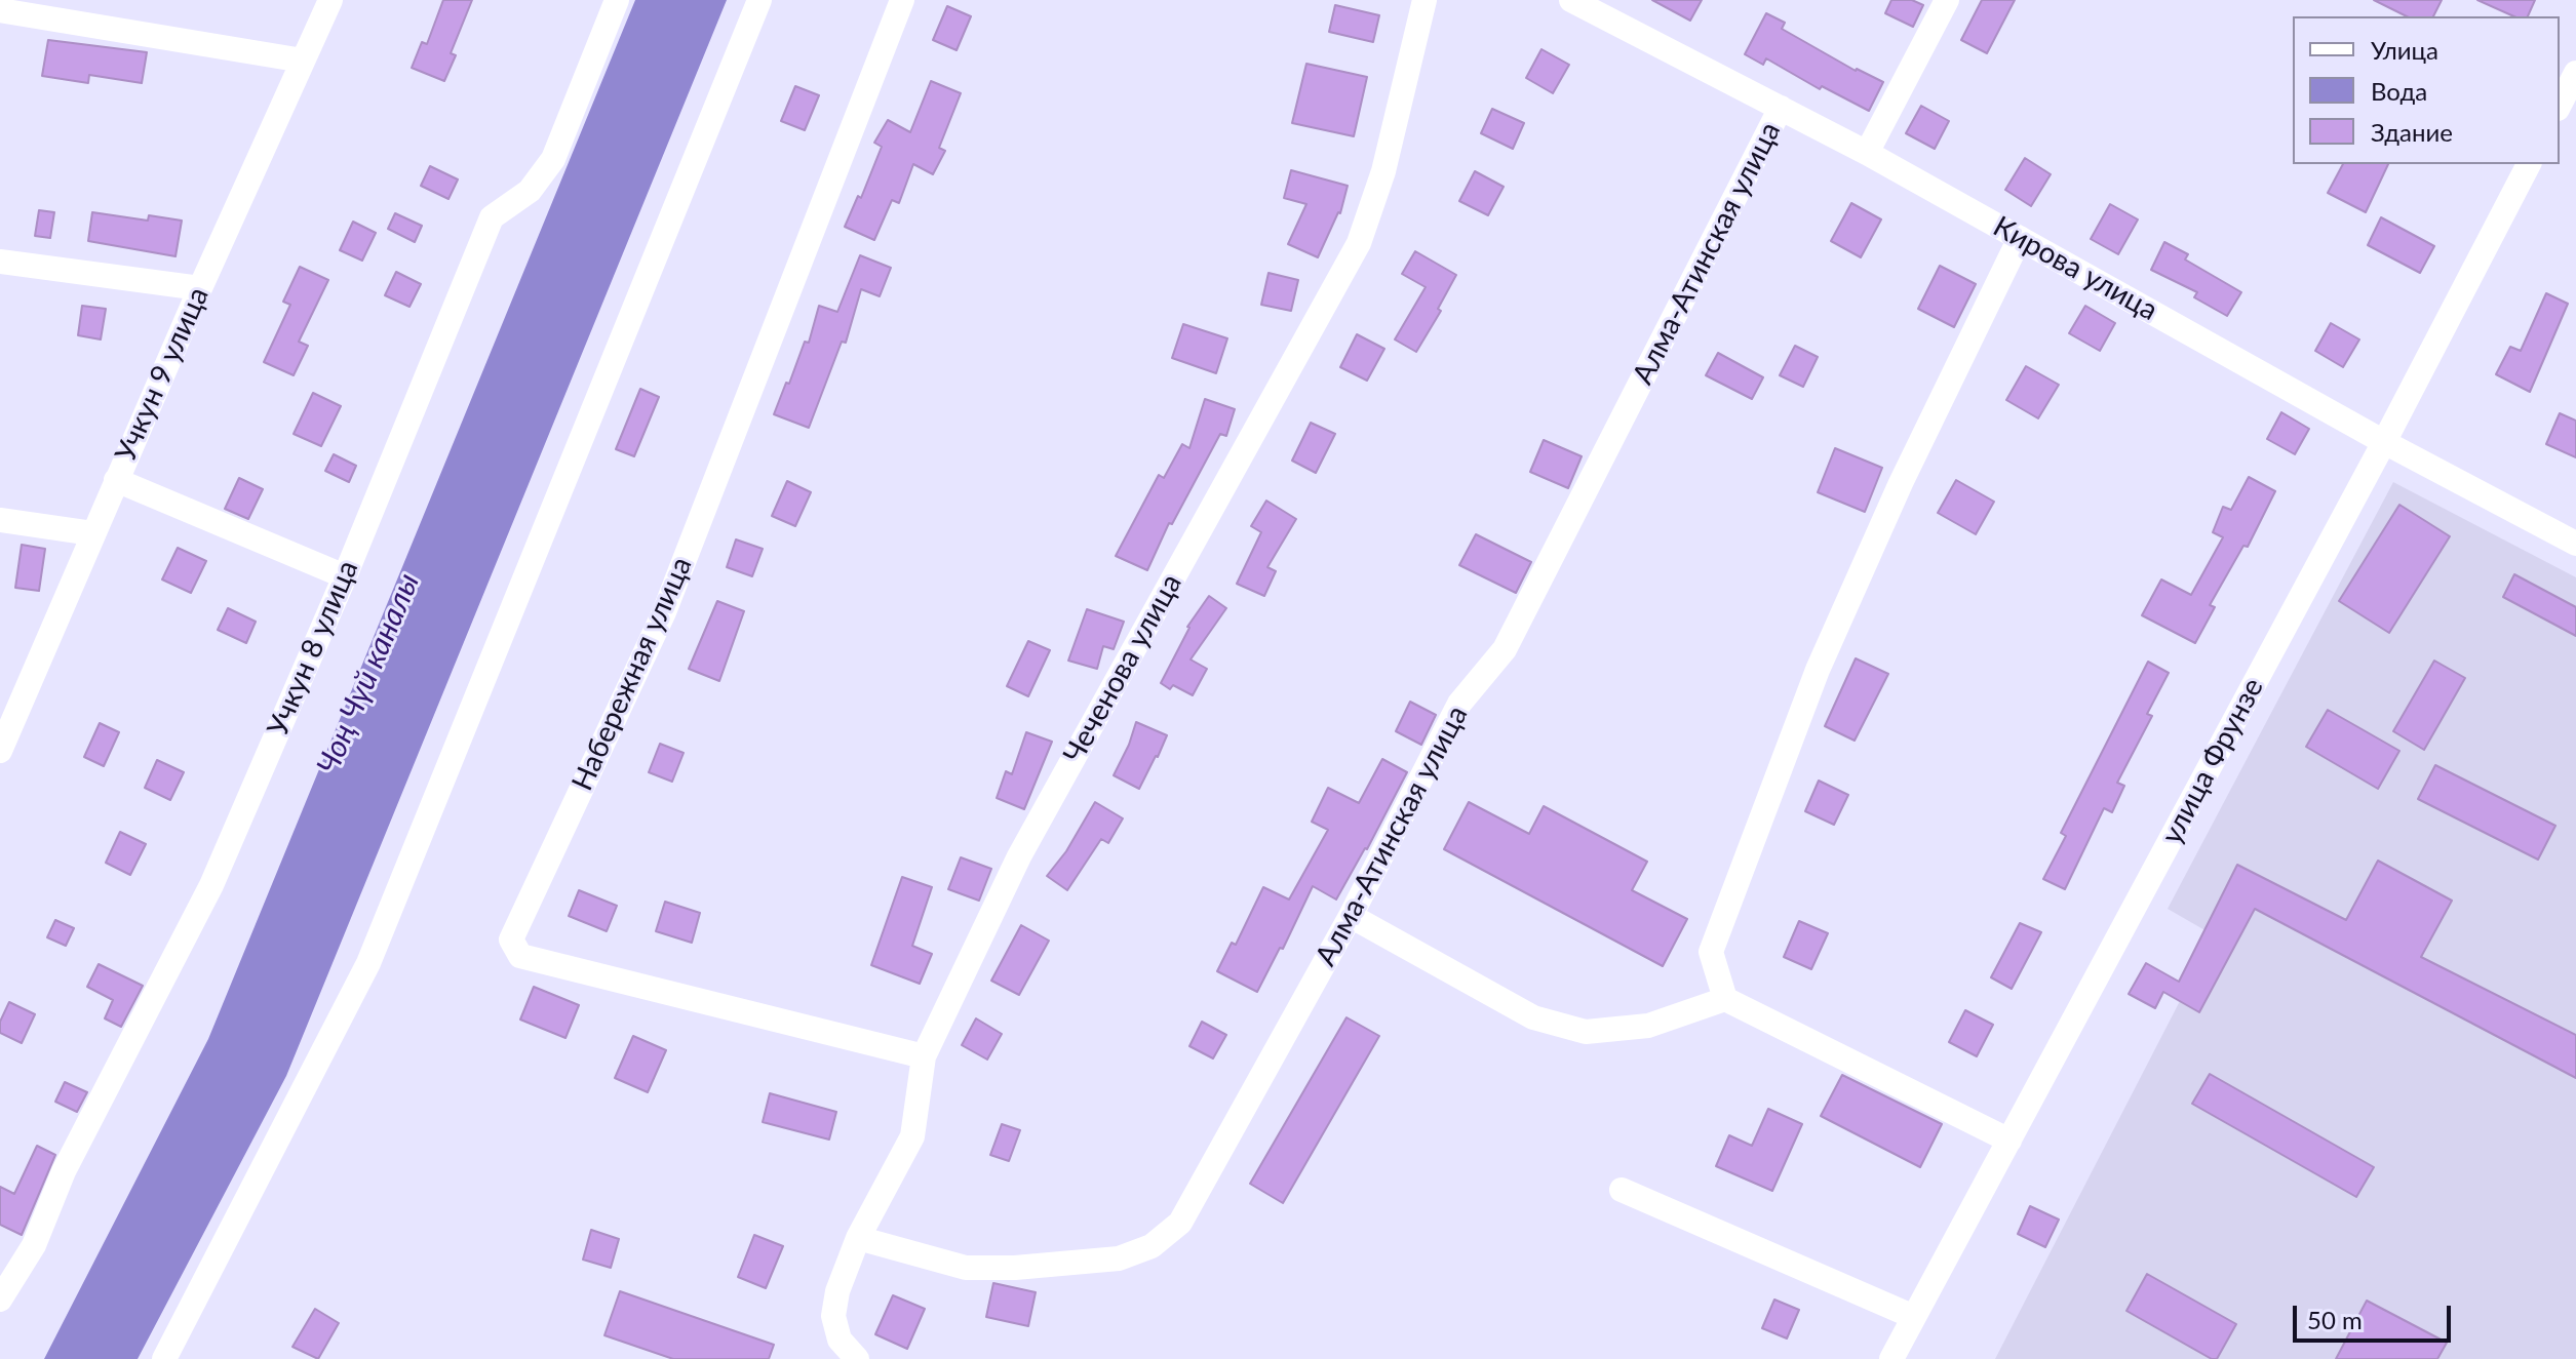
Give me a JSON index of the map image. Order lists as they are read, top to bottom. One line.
{"streets":{"street":["Алма-Атинская улица","Кирова улица","Учкун 9 улица","Учкун 8 улица","Чеченова улица","Набережная улица","улица Фрунзе"]},"crossings":[["Алма-Атинская улица","Кирова улица"],["Алма-Атинская улица","Чеченова улица"],["Кирова улица","улица Фрунзе"],["Чеченова улица","Набережная улица"]],"water":["Чоң Чүй каналы"],"legend":["Улица","Вода","Здание"],"scale_bar":"50 m"}
